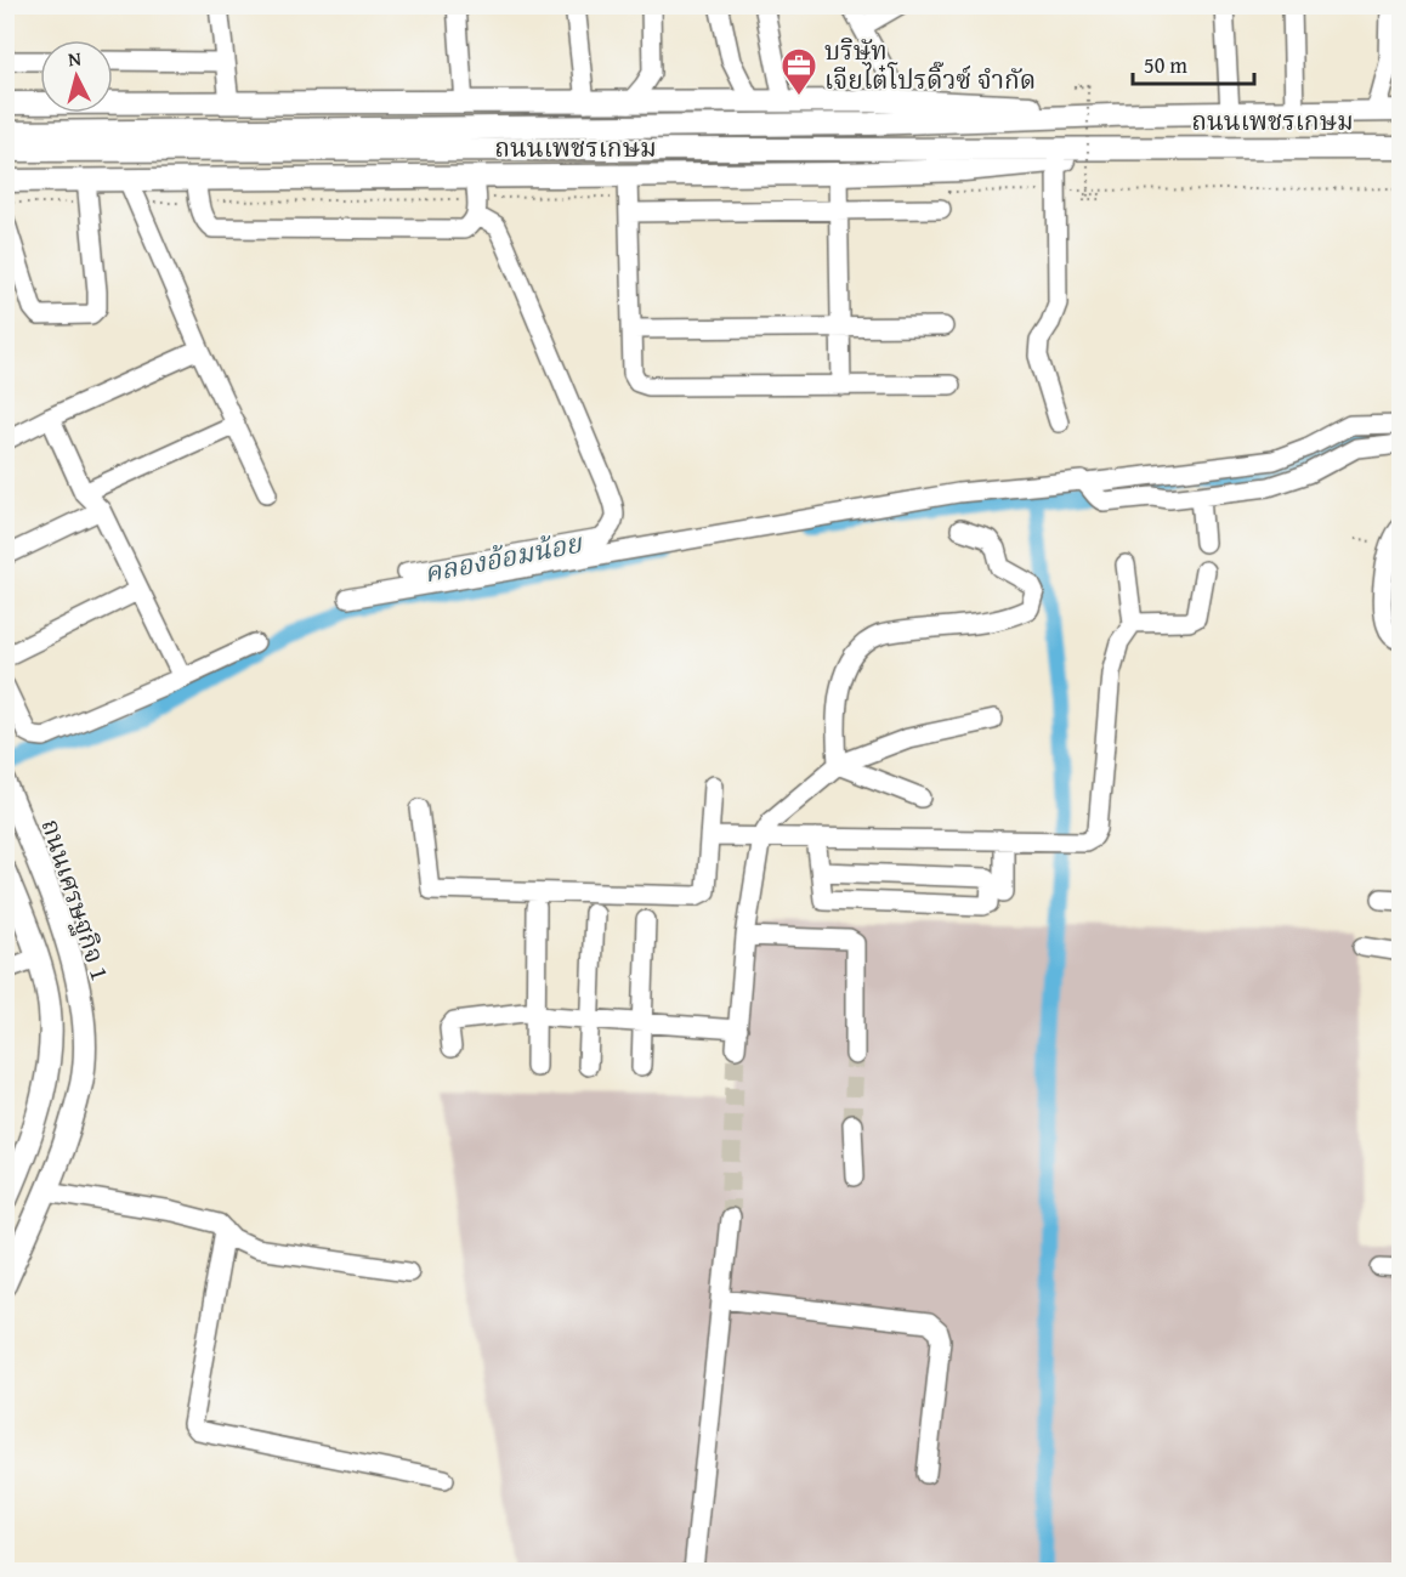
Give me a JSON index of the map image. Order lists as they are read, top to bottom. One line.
{"streets":{"main road":["ถนนเพชรเกษม","ถนนเศรษฐกิจ 1"]},"water":["คลองอ้อมน้อย"],"places":{"office":["บริษัท เจียไต๋โปรดิ๊วซ์ จำกัด"]},"scale_bar":"50 m","north":"top"}
